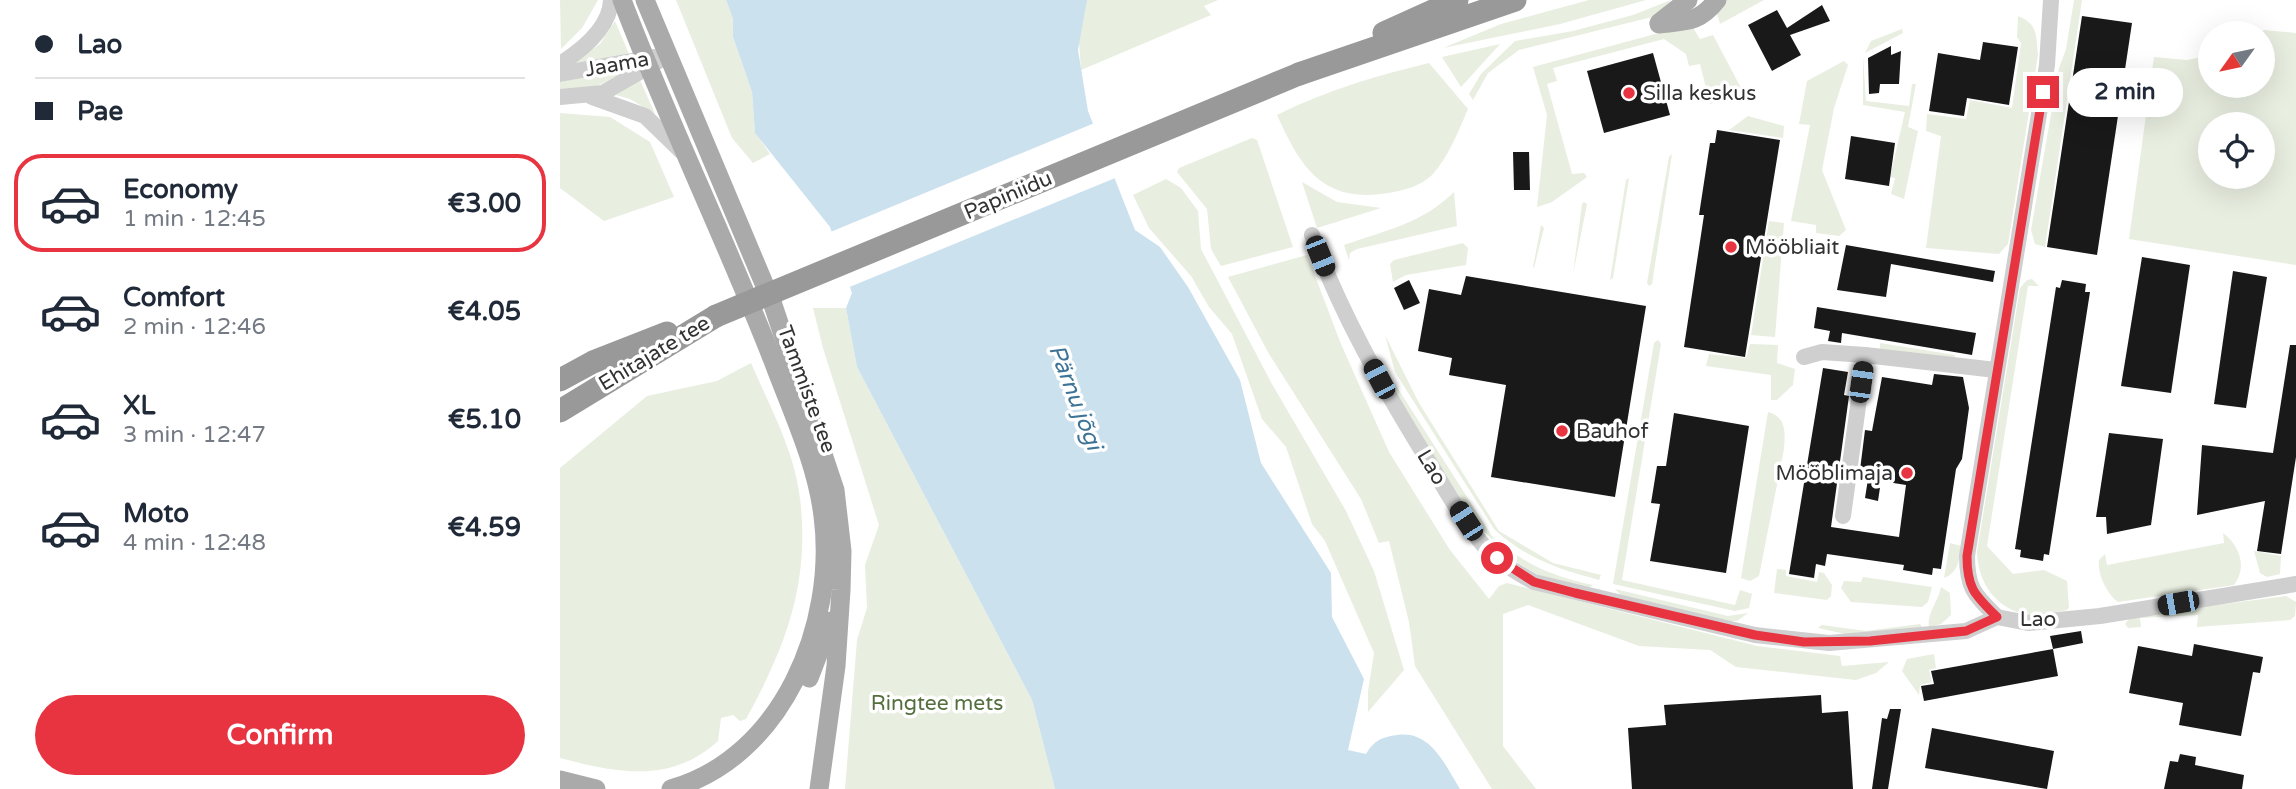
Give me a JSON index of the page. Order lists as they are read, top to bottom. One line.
{"streets":{"highway":["Papiniidu","Ehitajate tee"],"main road":["Tammiste tee"],"street":["Jaama","Lao"]},"crossings":[["Jaama","Tammiste tee"],["Papiniidu","Ehitajate tee"]],"water":["Pärnu jõgi"],"parks":["Ringtee mets"],"places":["Silla keskus","Mööbliait","Bauhof","Mööblimaja"],"north":"bottom left","page":{"banner":["Lao","Pae"],"bubble":"2 min","list":[{"name":"Economy","note":"1 min · 12:45","value":"€3.00"},{"name":"Comfort","note":"2 min · 12:46","value":"€4.05"},{"name":"XL","note":"3 min · 12:47","value":"€5.10"},{"name":"Moto","note":"4 min · 12:48","value":"€4.59"}],"buttons":"Confirm"}}
